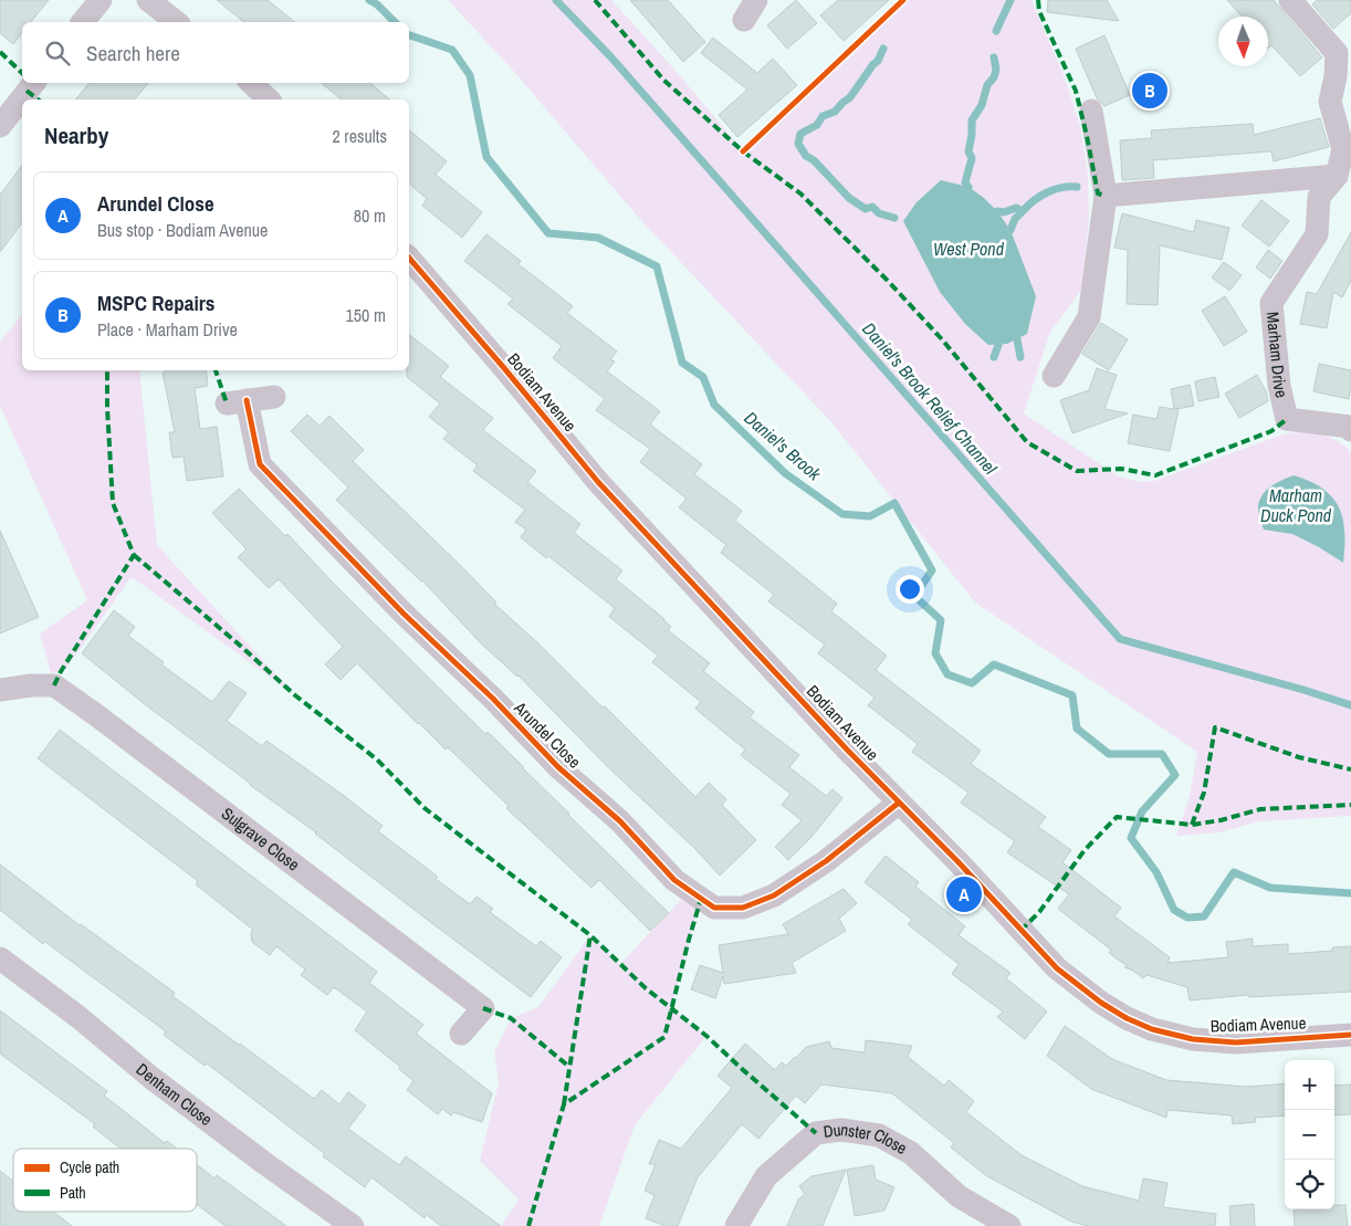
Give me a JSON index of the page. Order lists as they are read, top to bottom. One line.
{"streets":{"street":["Marham Drive","Bodiam Avenue","Arundel Close","Sulgrave Close","Denham Close","Dunster Close"]},"crossings":[["Bodiam Avenue","Arundel Close"]],"water":["West Pond","Daniel's Brook Relief Channel","Daniel's Brook","Marham Duck Pond"],"legend":["Cycle path","Path"],"north":"bottom","page":{"search":"Search here","pins":["B","A"],"heading":["Nearby","2 results"],"list":[{"mark":"A","name":"Arundel Close","note":"Bus stop · Bodiam Avenue","value":"80 m"},{"mark":"B","name":"MSPC Repairs","note":"Place · Marham Drive","value":"150 m"}],"map_buttons":["+","−"]}}
